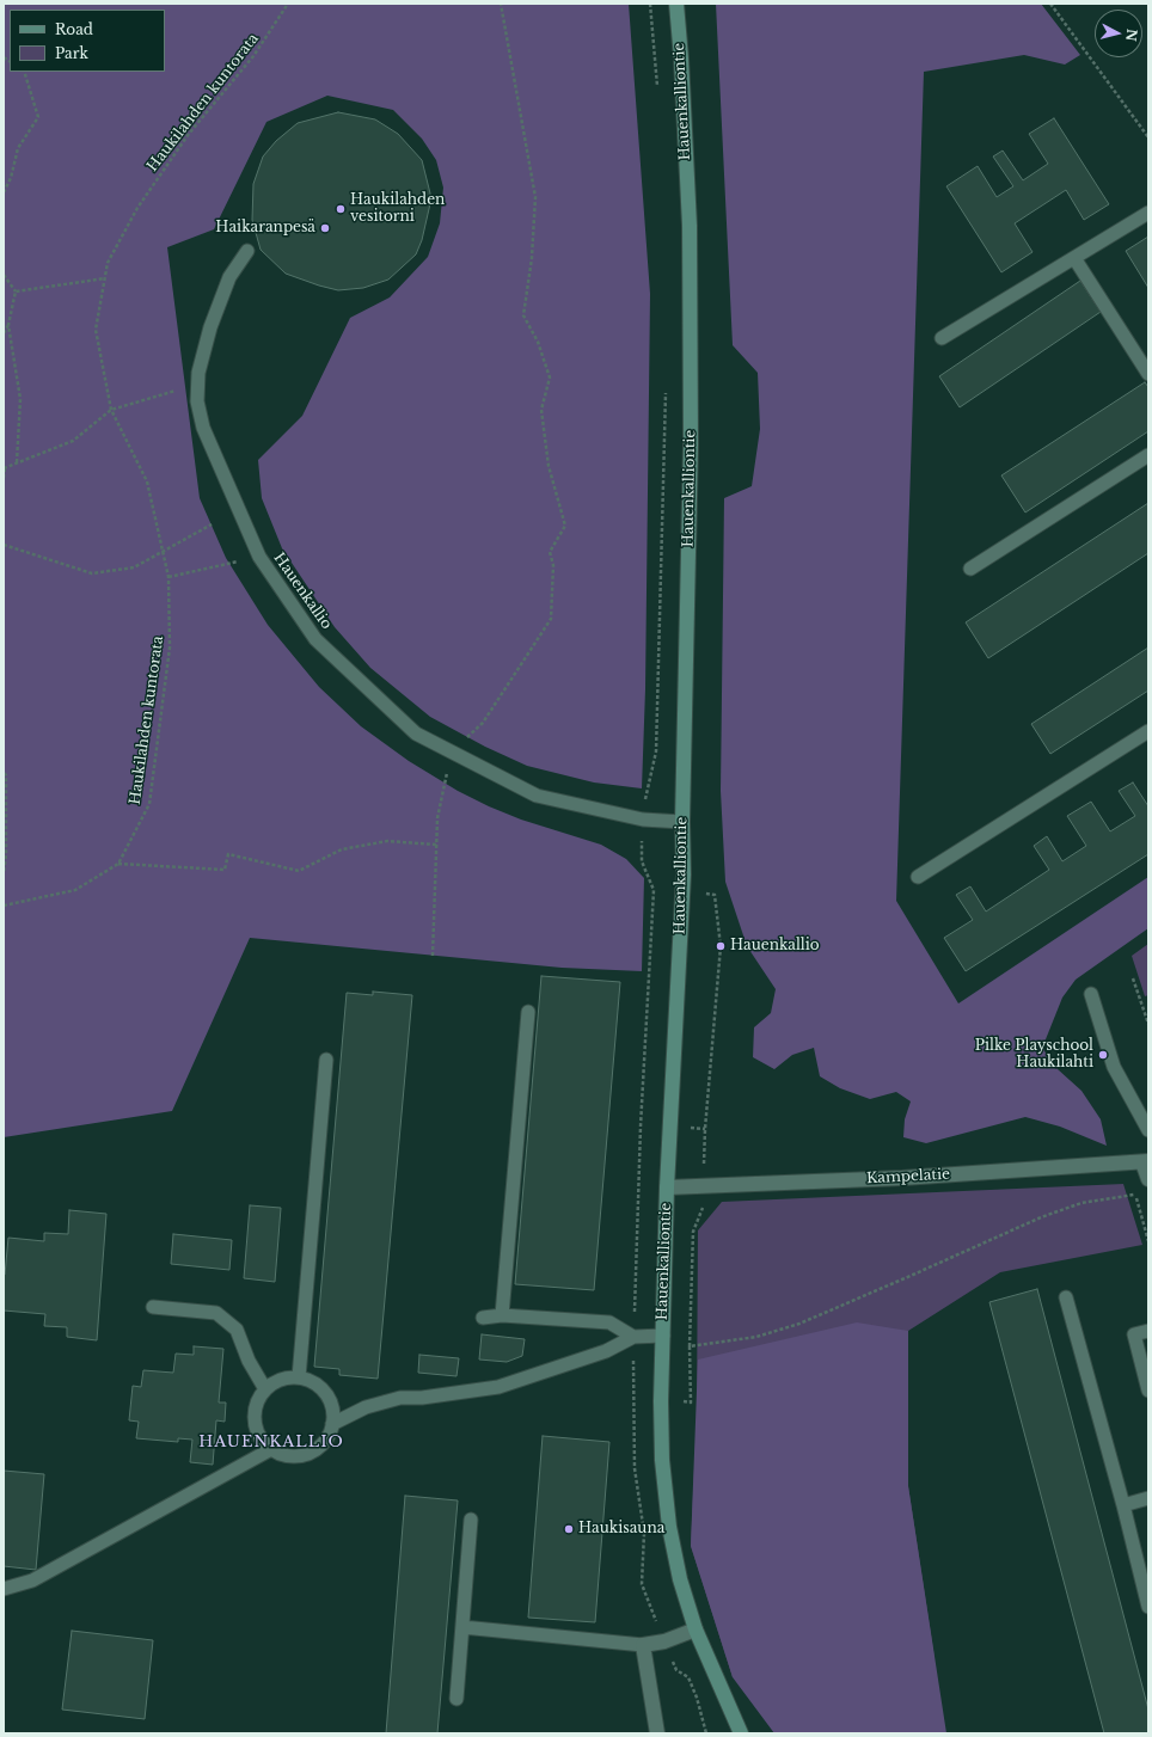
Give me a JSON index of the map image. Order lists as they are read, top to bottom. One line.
{"streets":{"main road":["Hauenkalliontie"],"street":["Kampelatie"],"lane":["Hauenkallio"],"path":["Haukilahden kuntorata"]},"crossings":[["Hauenkalliontie","Hauenkallio"],["Hauenkalliontie","Kampelatie"]],"districts":["HAUENKALLIO"],"places":["Haukilahden vesitorni","Haikaranpesä","Hauenkallio","Pilke Playschool Haukilahti","Haukisauna"],"legend":["Road","Park"],"north":"right"}
